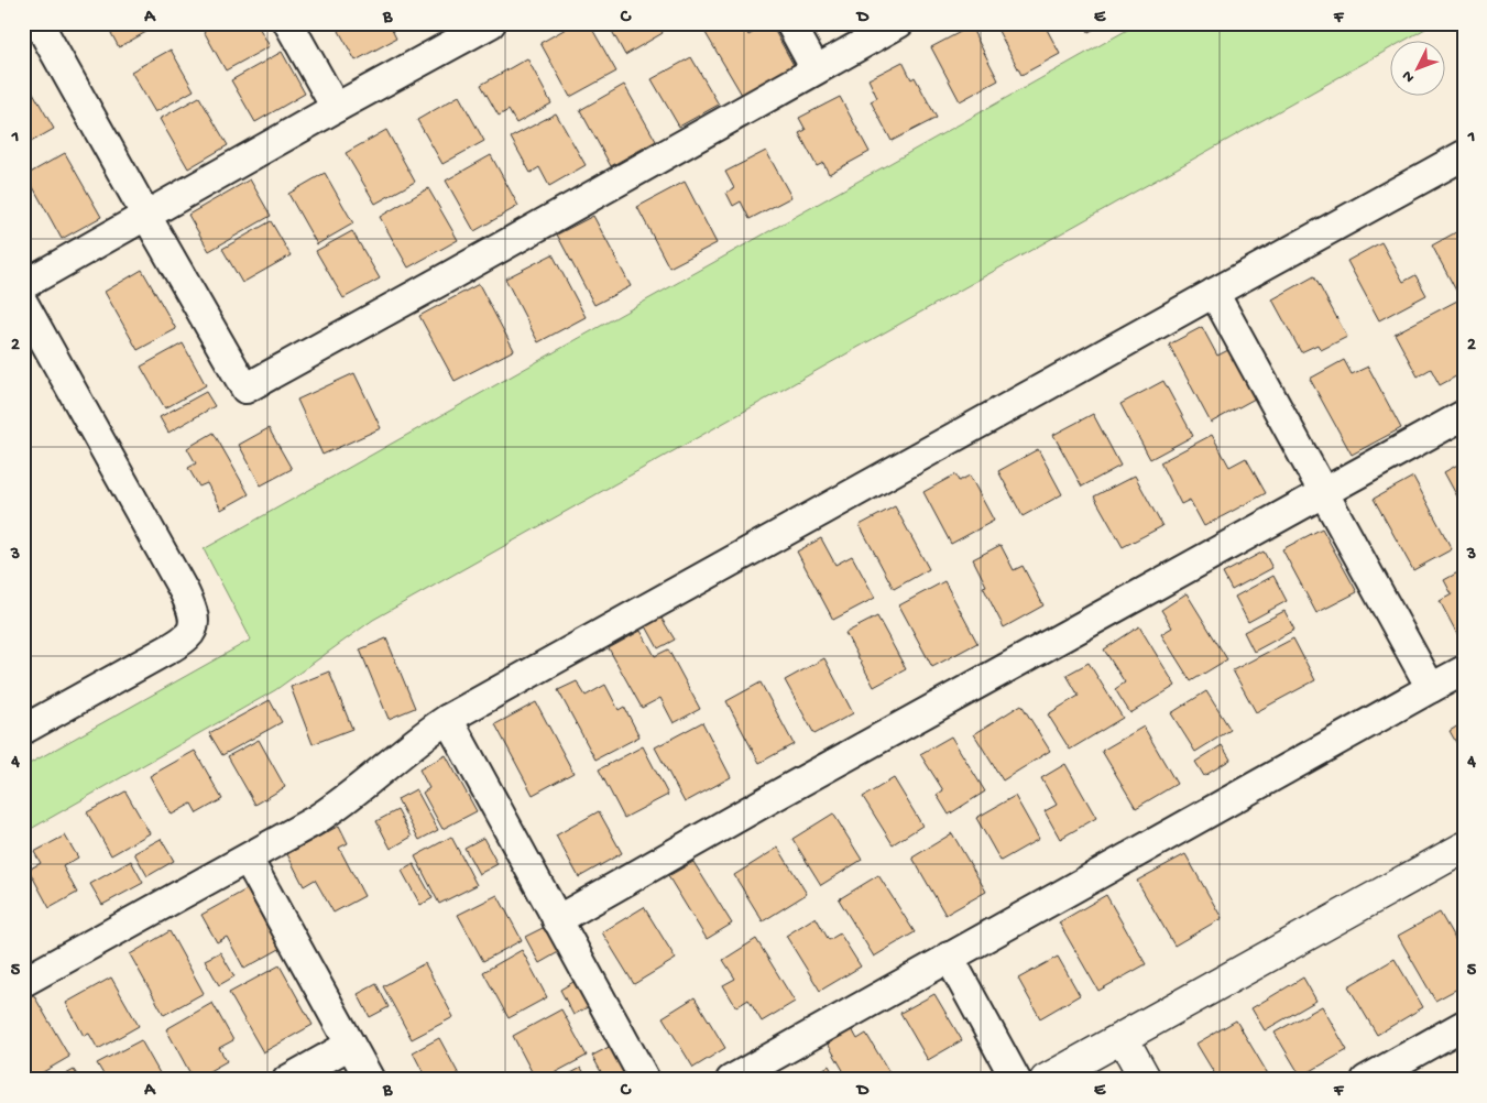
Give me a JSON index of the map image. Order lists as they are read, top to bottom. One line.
{"north":"bottom left","grid":{"columns":["A","B","C","D","E","F"],"rows":["1","2","3","4","5"]}}
